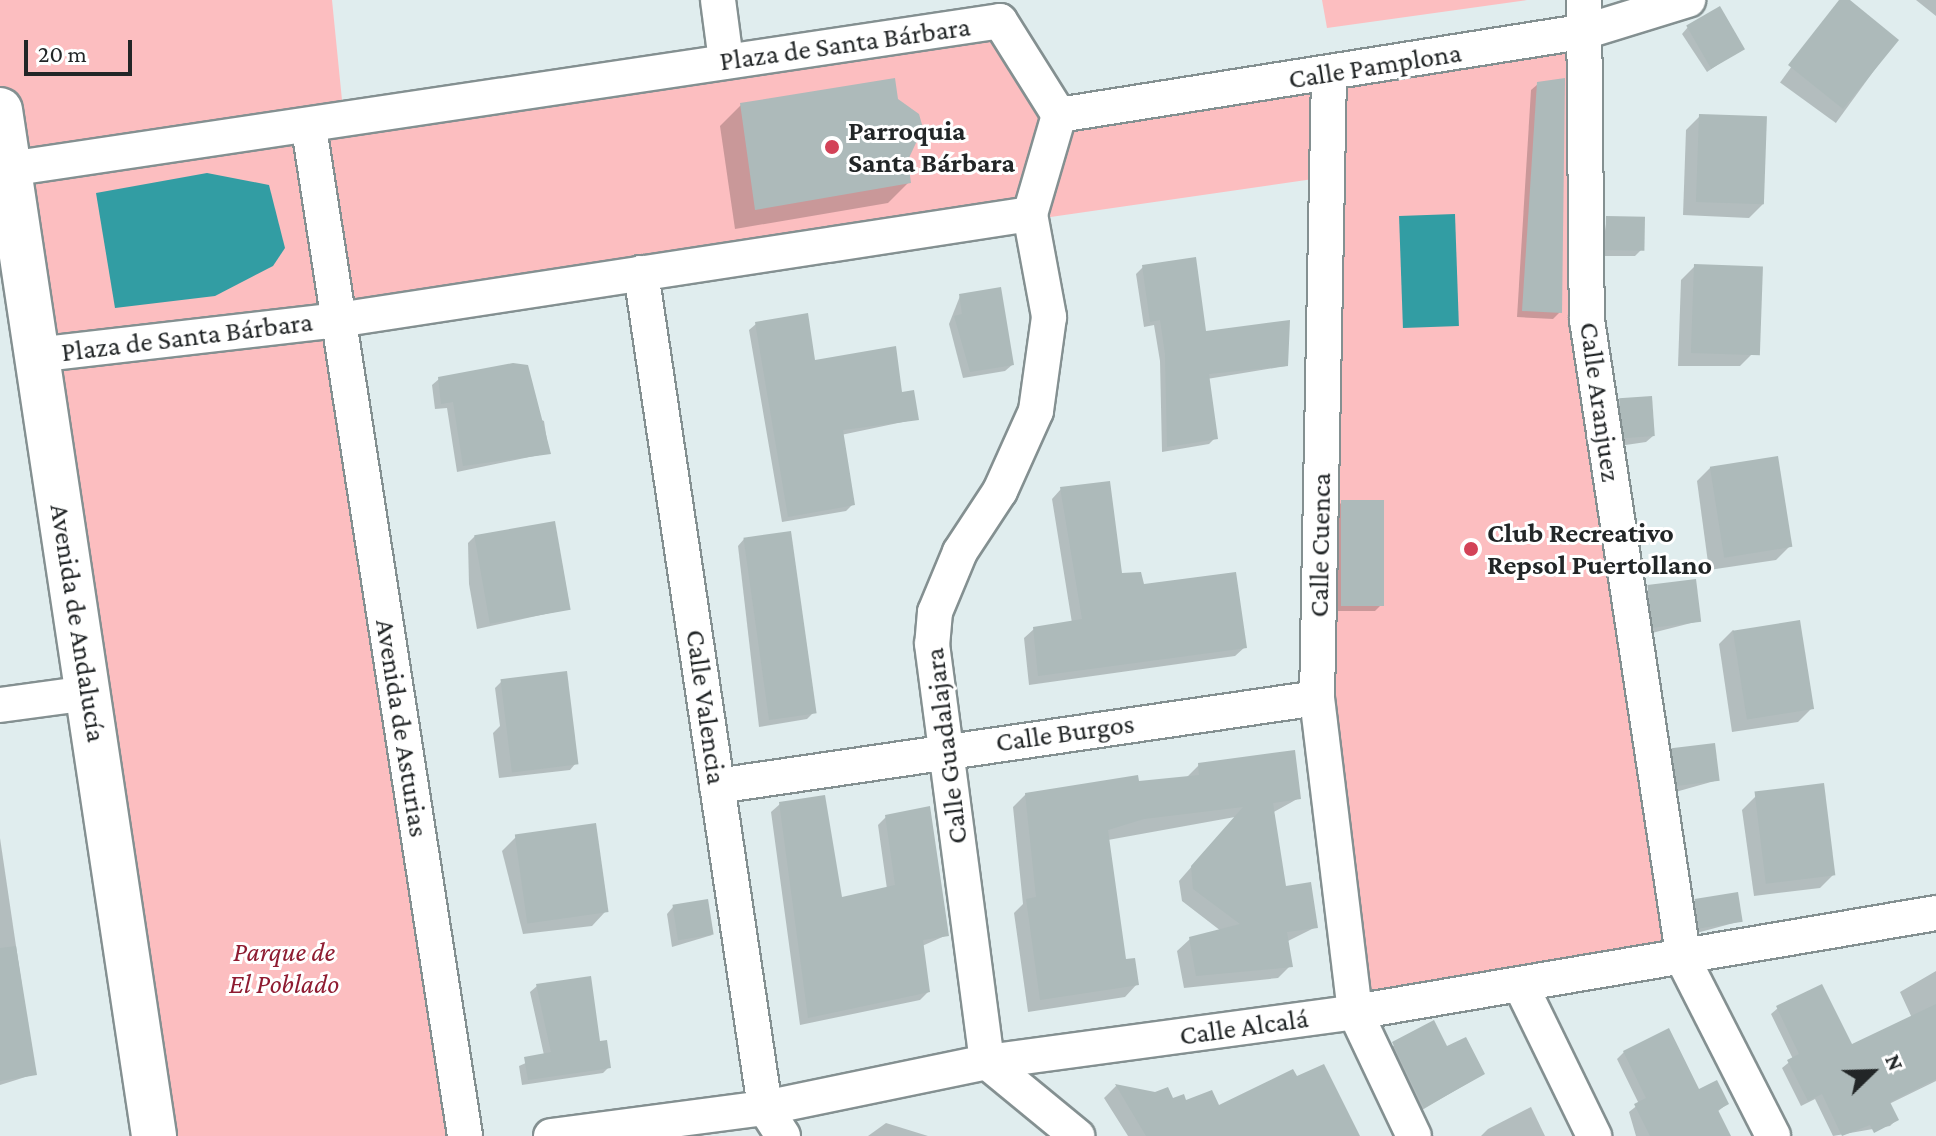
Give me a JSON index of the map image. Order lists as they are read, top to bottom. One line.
{"streets":{"street":["Plaza de Santa Bárbara","Calle Pamplona","Calle Aranjuez","Calle Cuenca","Avenida de Andalucía","Calle Valencia","Avenida de Asturias","Calle Burgos","Calle Guadalajara","Calle Alcalá"]},"crossings":[["Plaza de Santa Bárbara","Calle Pamplona"],["Plaza de Santa Bárbara","Avenida de Andalucía"],["Plaza de Santa Bárbara","Calle Valencia"],["Plaza de Santa Bárbara","Avenida de Asturias"],["Plaza de Santa Bárbara","Calle Guadalajara"],["Calle Pamplona","Calle Aranjuez"],["Calle Pamplona","Calle Cuenca"],["Calle Aranjuez","Calle Alcalá"],["Calle Cuenca","Calle Burgos"],["Calle Cuenca","Calle Alcalá"],["Calle Valencia","Calle Burgos"],["Calle Valencia","Calle Alcalá"],["Calle Burgos","Calle Guadalajara"],["Calle Guadalajara","Calle Alcalá"]],"parks":["Parque de El Poblado"],"places":["Parroquia Santa Bárbara","Club Recreativo Repsol Puertollano"],"scale_bar":"20 m","north":"top right"}
